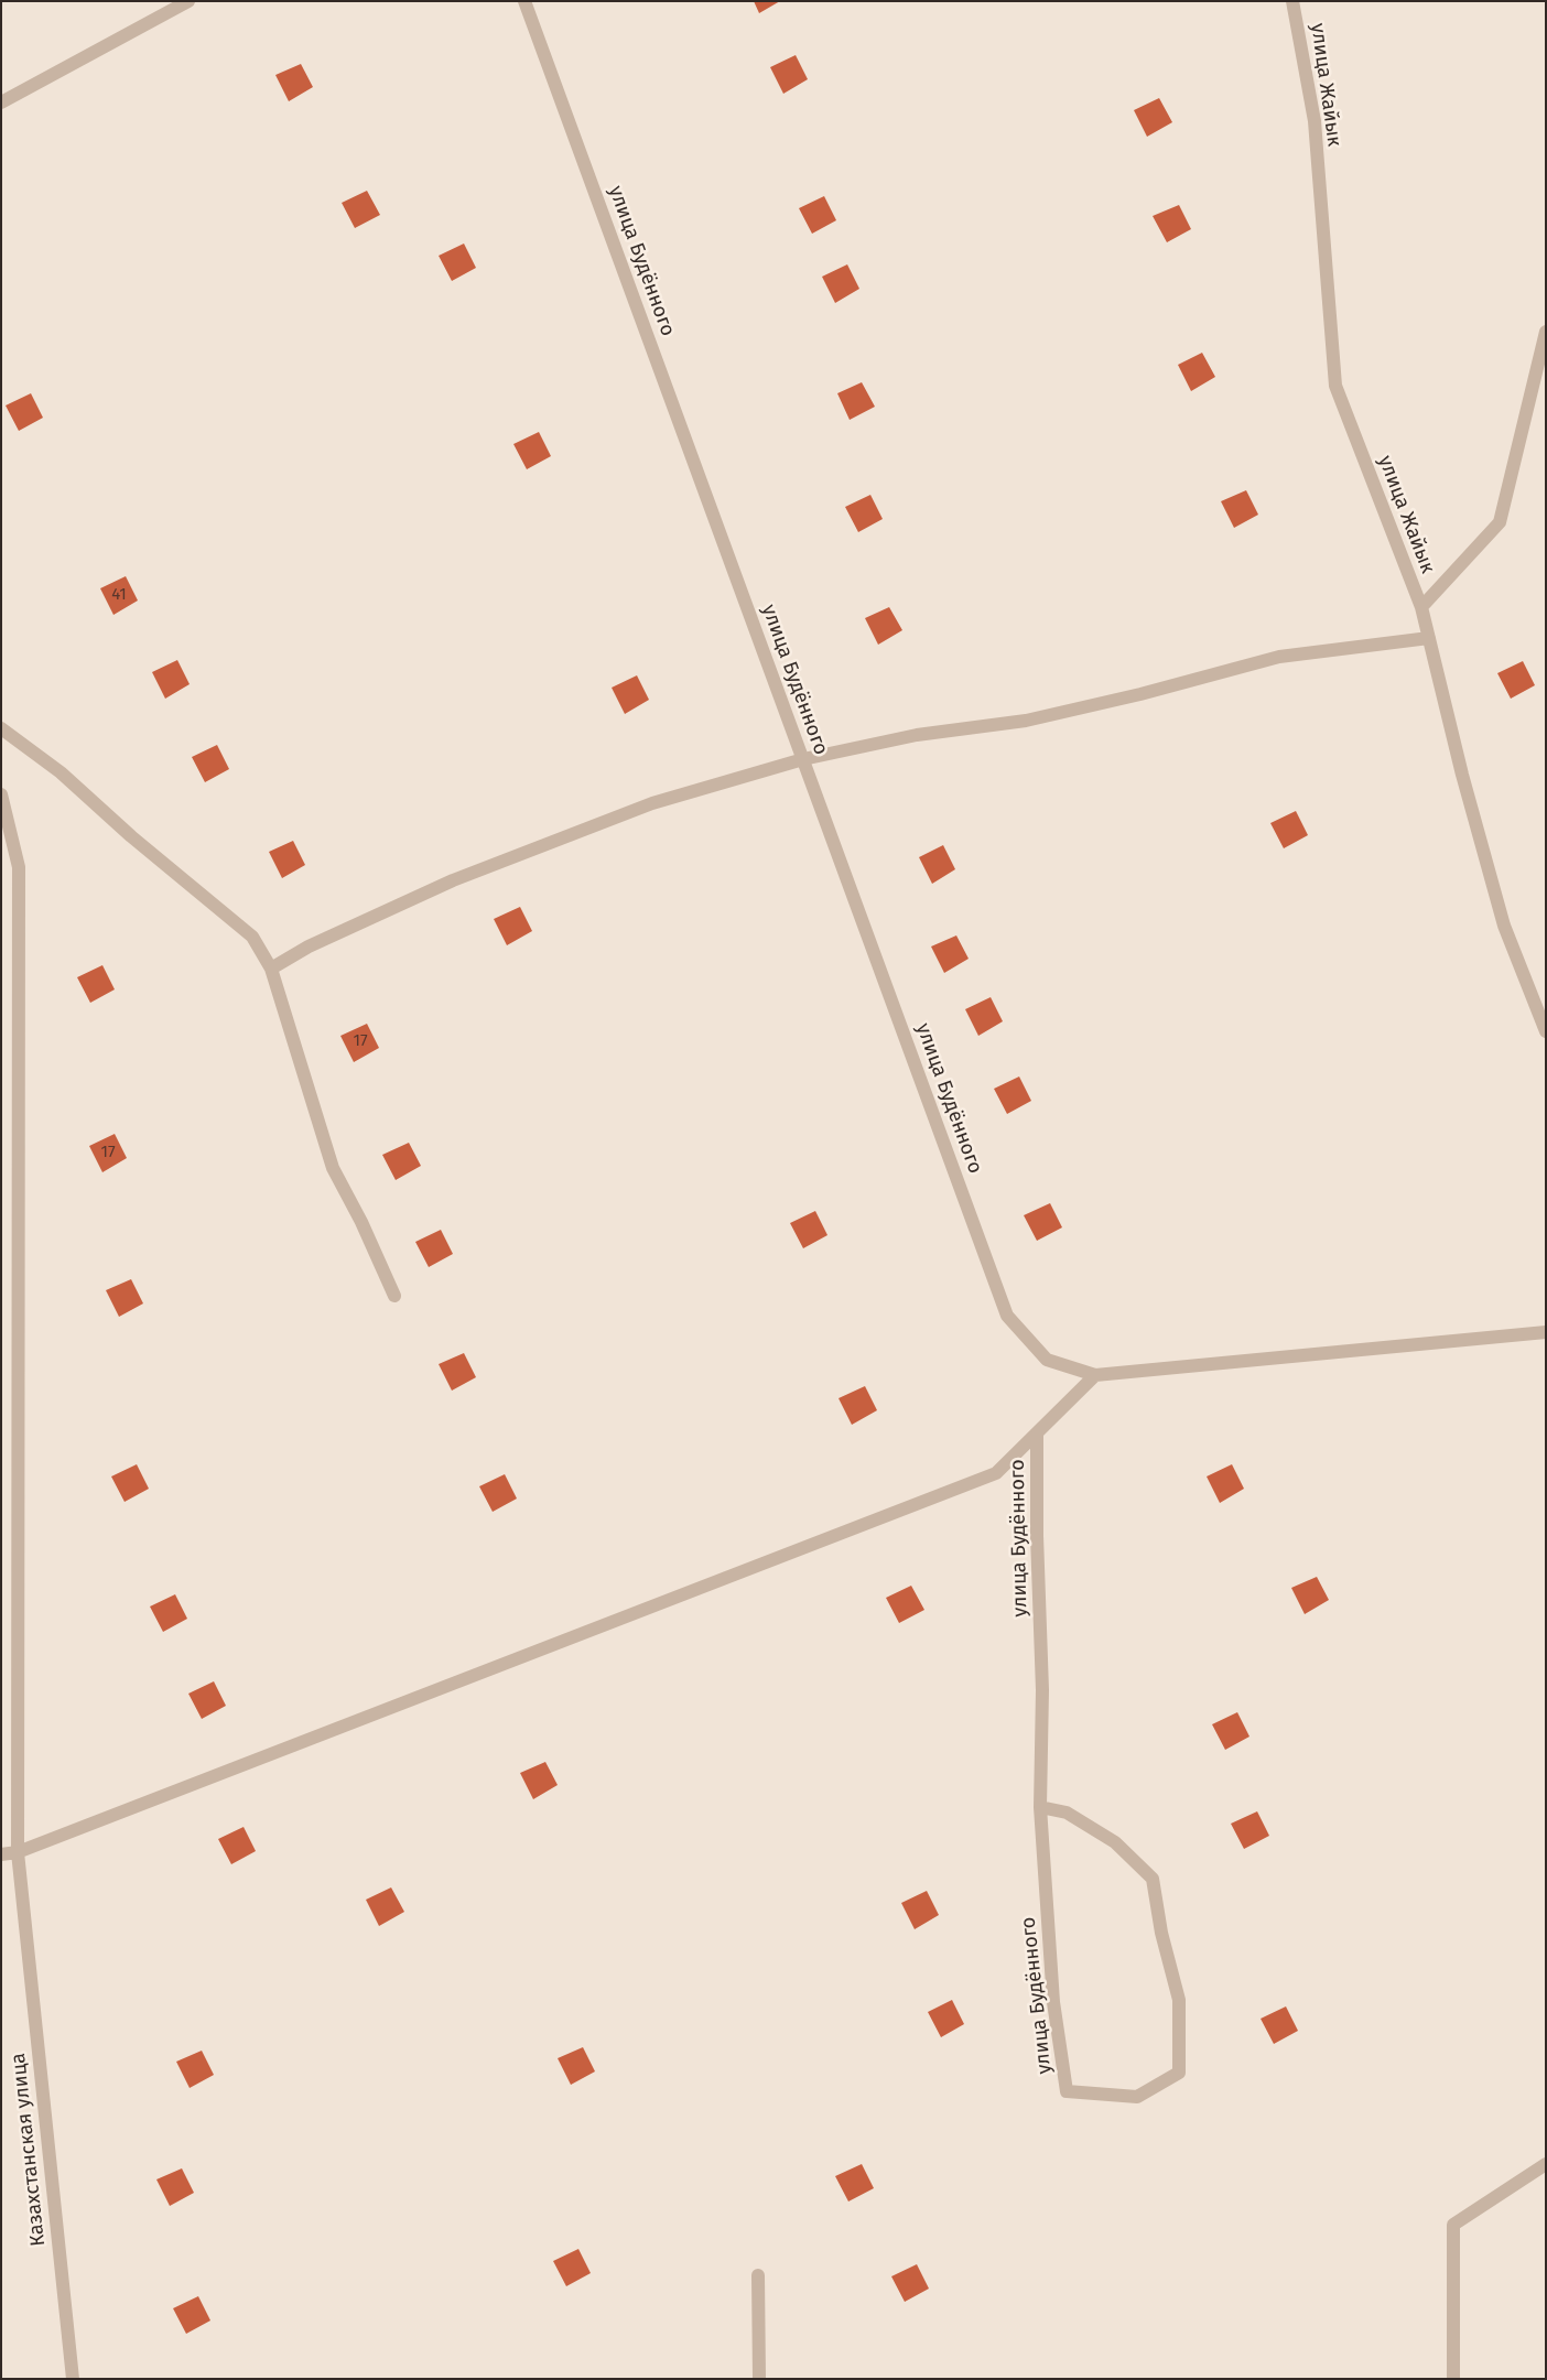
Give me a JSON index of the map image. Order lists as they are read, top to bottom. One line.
{"streets":{"street":["улица Жайык","улица Будённого","Казахстанская улица"]},"house_numbers":["41","17","17"]}
